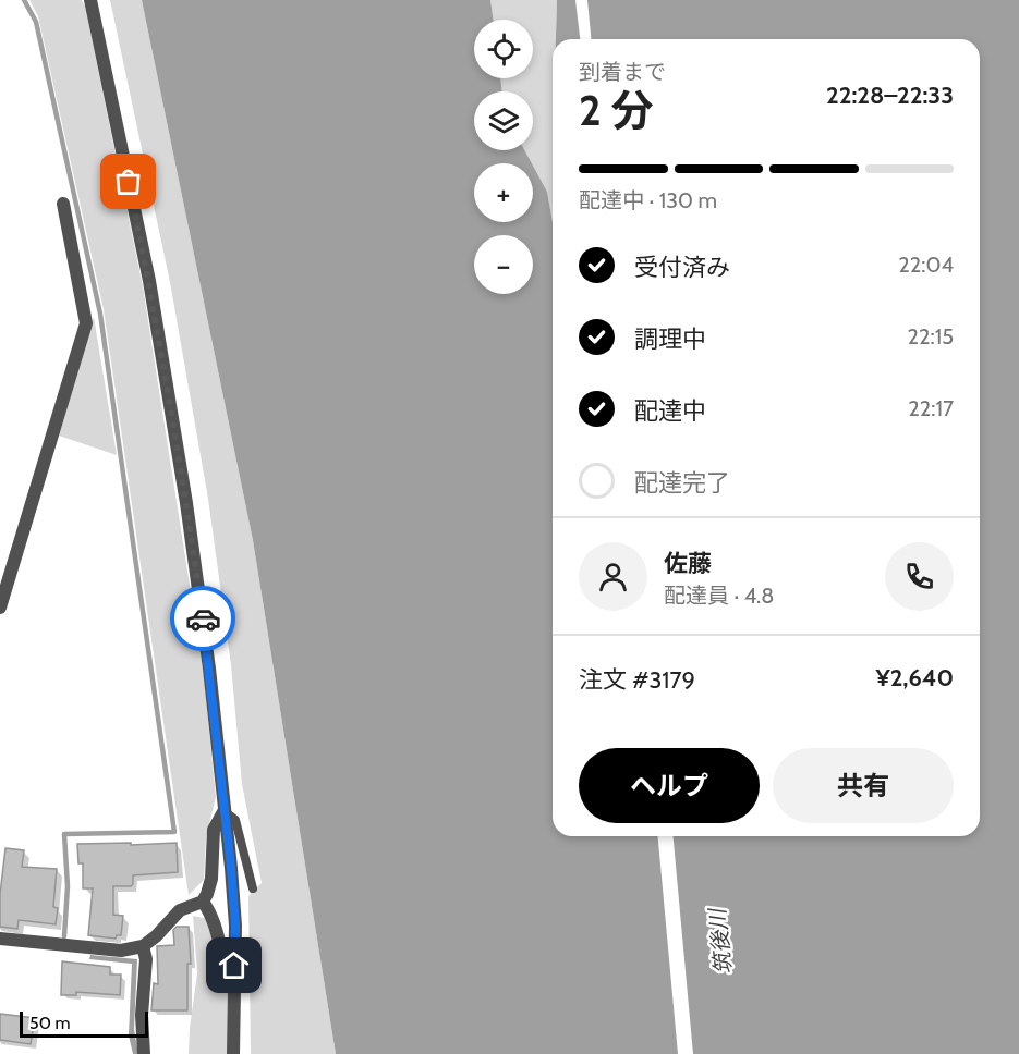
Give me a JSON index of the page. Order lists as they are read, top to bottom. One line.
{"water":["筑後川"],"scale_bar":"50 m","page":{"map_buttons":["+","−"],"heading":["2 分","到着まで","22:28–22:33"],"panel":["佐藤","配達員 · 4.8","注文 #3179","¥2,640"],"bar":"配達中 · 130 m","list":[["受付済み","22:04"],["調理中","22:15"],["配達中","22:17"],"配達完了"],"buttons":["ヘルプ","共有"],"scale":"50 m"}}
